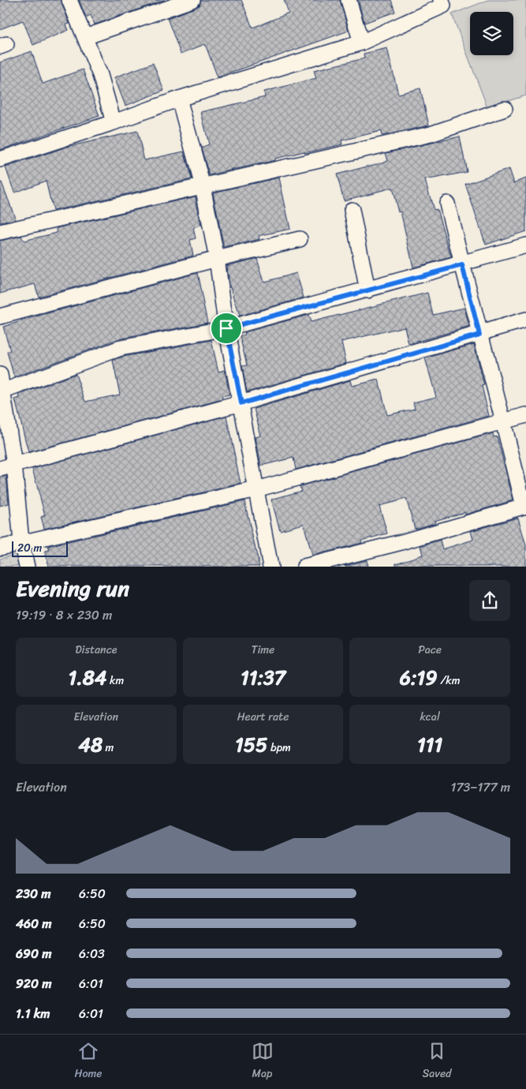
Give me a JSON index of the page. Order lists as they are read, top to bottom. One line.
{"scale_bar":"20 m","page":{"scale":"20 m","heading":["Evening run","19:19 · 8 × 230 m"],"stats":[["Distance","1.84 km"],["Time","11:37"],["Pace","6:19 /km"],["Elevation","48 m"],["Heart rate","155 bpm"],["kcal","111"]],"chart":["Elevation","173–177 m"],"list":[{"name":"230 m","note":"6:50"},{"name":"460 m","note":"6:50"},{"name":"690 m","note":"6:03"},{"name":"920 m","note":"6:01"},{"name":"1.1 km","note":"6:01"}],"tabs":["Home","Map","Saved"]}}
